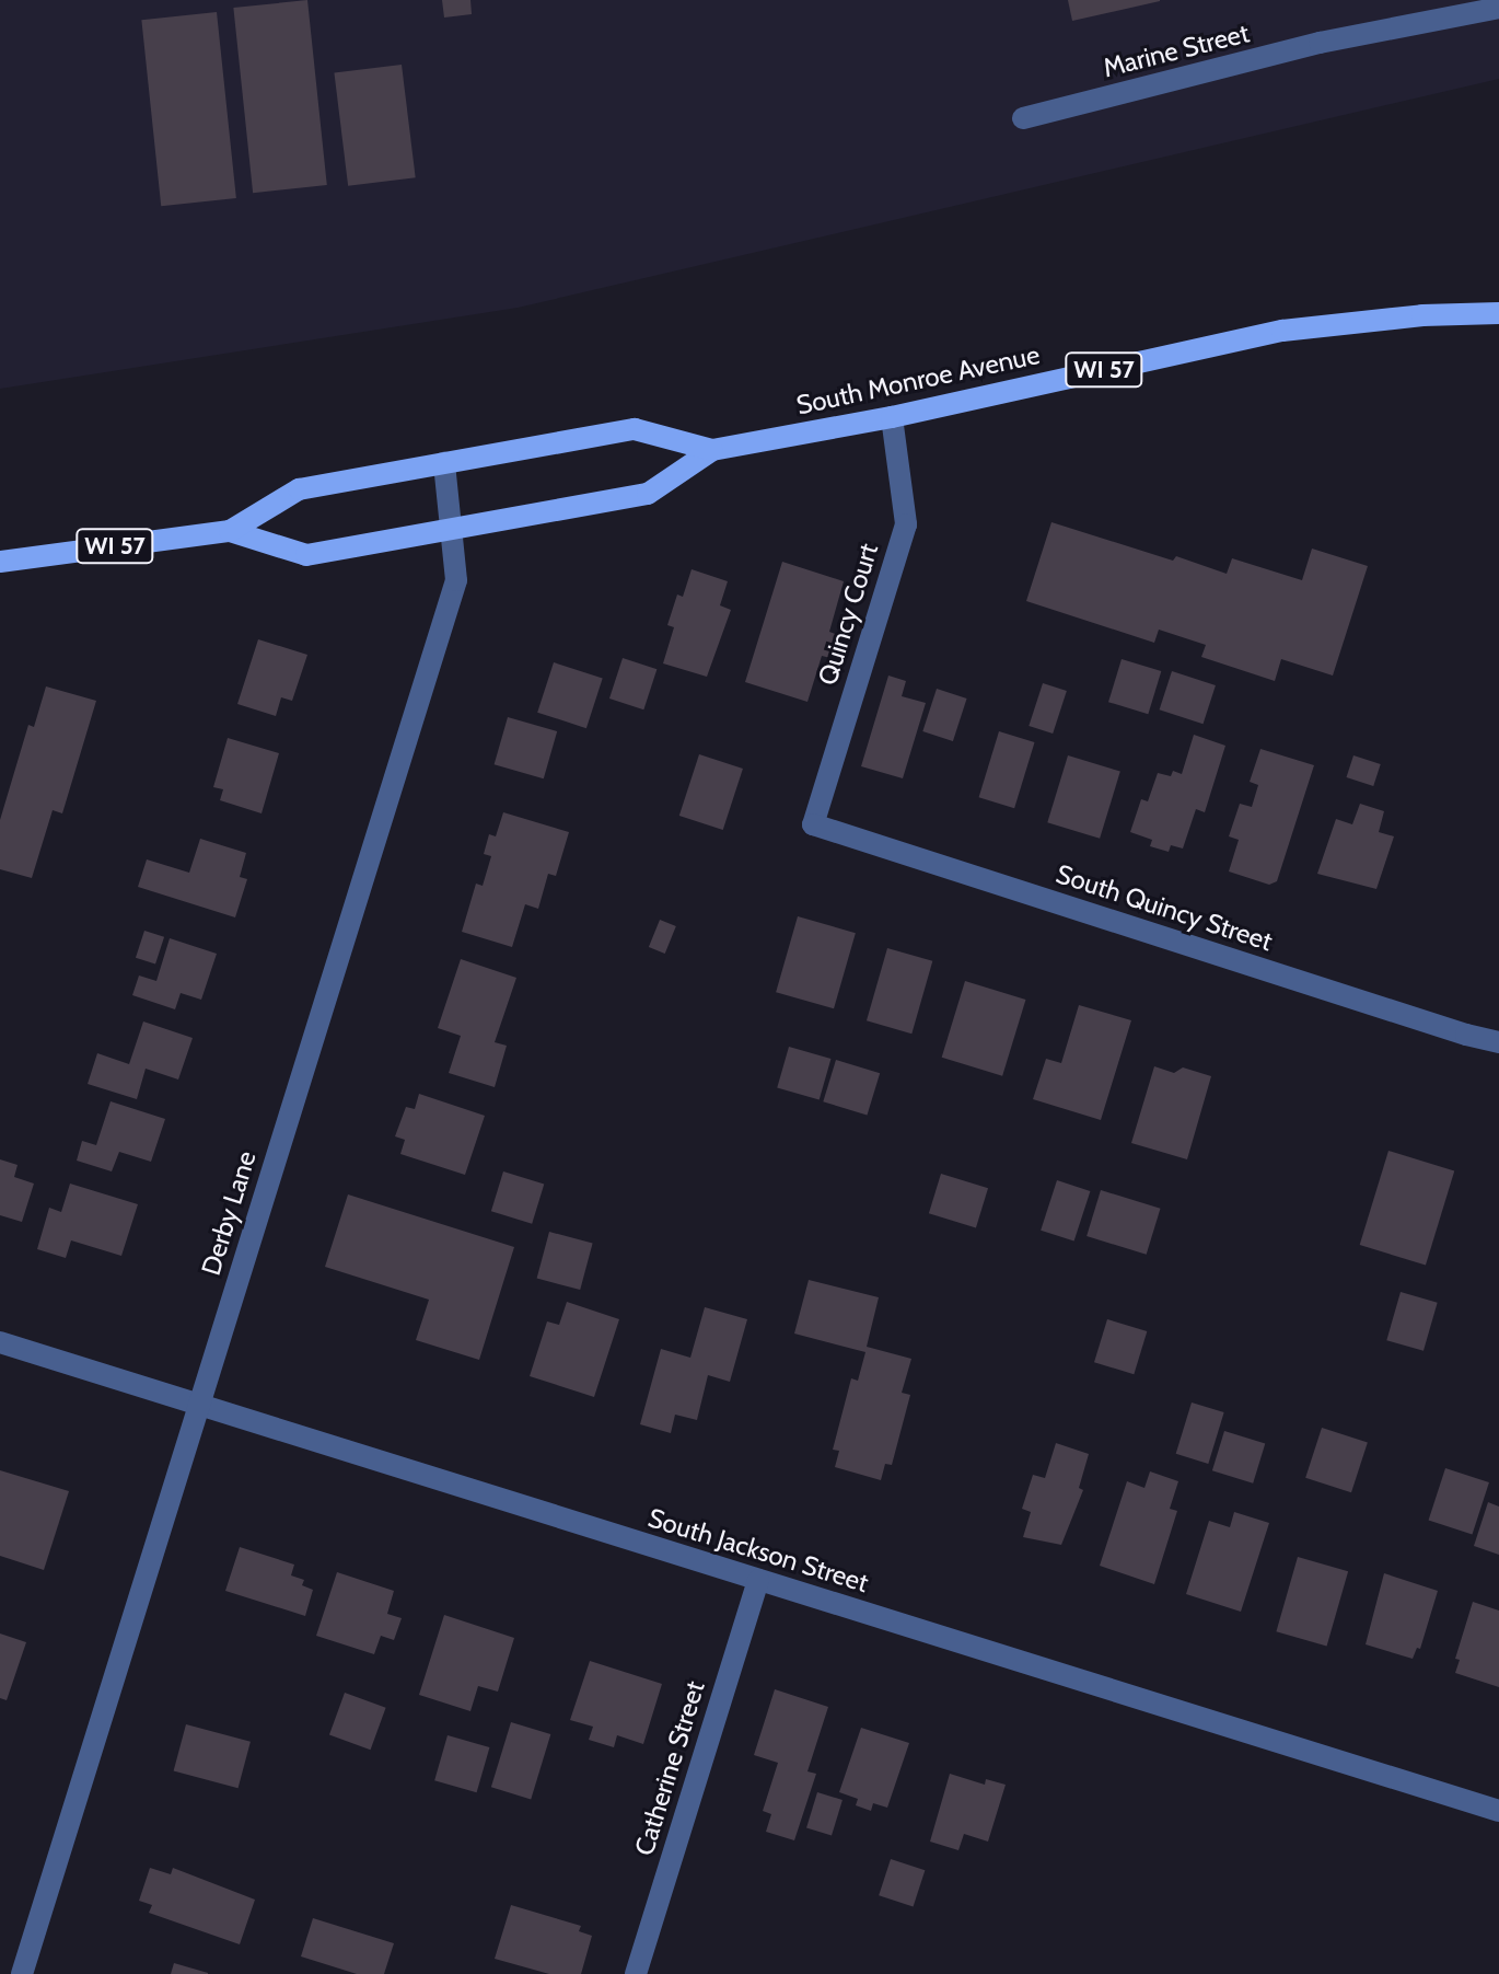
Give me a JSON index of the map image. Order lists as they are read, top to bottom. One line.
{"streets":{"main road":["WI 57","South Monroe Avenue"],"street":["Marine Street","Quincy Court","South Quincy Street","Derby Lane","South Jackson Street","Catherine Street"]},"crossings":[["South Monroe Avenue","Quincy Court"],["South Monroe Avenue","Derby Lane"],["Quincy Court","South Quincy Street"],["Derby Lane","South Jackson Street"],["South Jackson Street","Catherine Street"]]}
